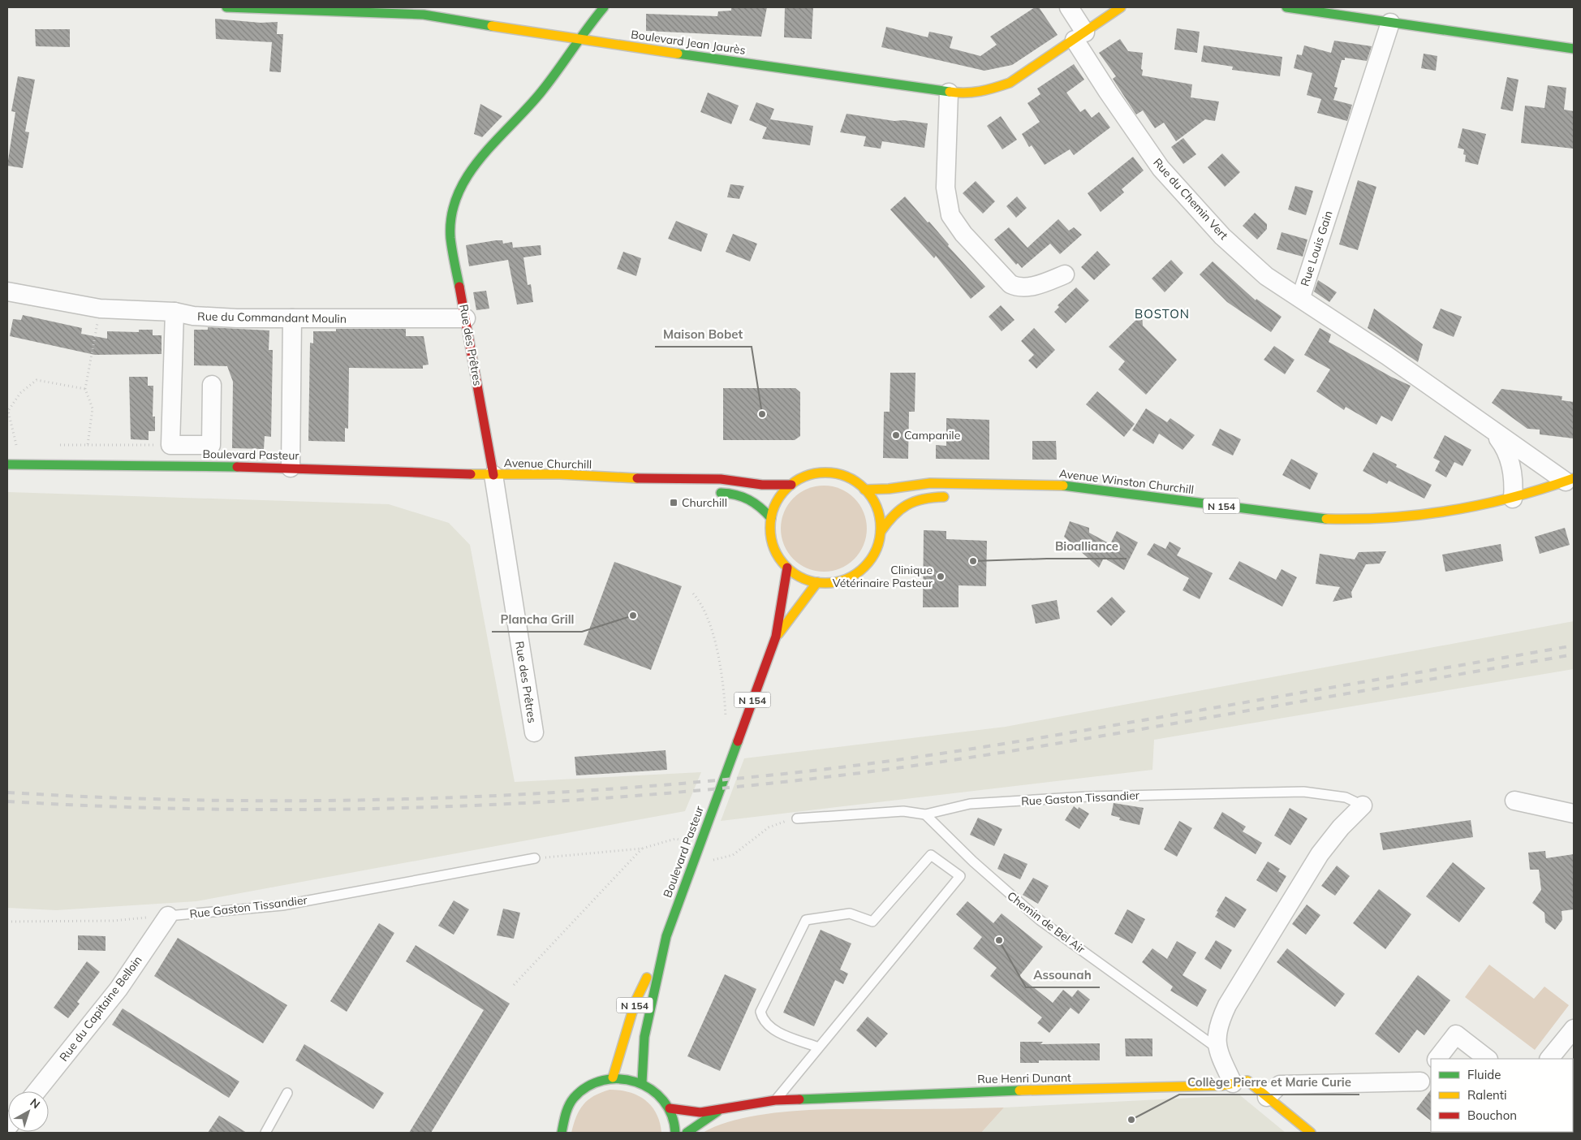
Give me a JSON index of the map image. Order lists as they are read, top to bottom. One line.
{"streets":{"main road":["Boulevard Jean Jaurès","Rue des Prêtres","Boulevard Pasteur","Avenue Churchill","Avenue Winston Churchill","N 154","Rue Henri Dunant"],"street":["Rue du Chemin Vert","Rue Louis Gain","Rue du Commandant Moulin","Rue du Capitaine Belloin"],"lane":["Rue Gaston Tissandier","Chemin de Bel Air"]},"crossings":[["Boulevard Jean Jaurès","Rue du Chemin Vert"],["Boulevard Jean Jaurès","Rue des Prêtres"],["Rue du Chemin Vert","Rue Louis Gain"],["Rue Louis Gain","Avenue Winston Churchill"],["Rue du Commandant Moulin","Rue des Prêtres"],["Rue des Prêtres","Boulevard Pasteur"],["Rue des Prêtres","Avenue Churchill"],["Boulevard Pasteur","Avenue Churchill"],["Boulevard Pasteur","N 154"],["Avenue Churchill","Avenue Winston Churchill"],["Avenue Churchill","N 154"],["Avenue Winston Churchill","N 154"],["Rue Gaston Tissandier","Chemin de Bel Air"],["Rue Gaston Tissandier","Rue du Capitaine Belloin"]],"districts":["BOSTON"],"places":{"other":["Maison Bobet","Campanile","Bioalliance","Clinique Vétérinaire Pasteur","Plancha Grill","Assounah","Collège Pierre et Marie Curie"],"transit":["Churchill"]},"legend":["Fluide","Ralenti","Bouchon"],"north":"top right"}
